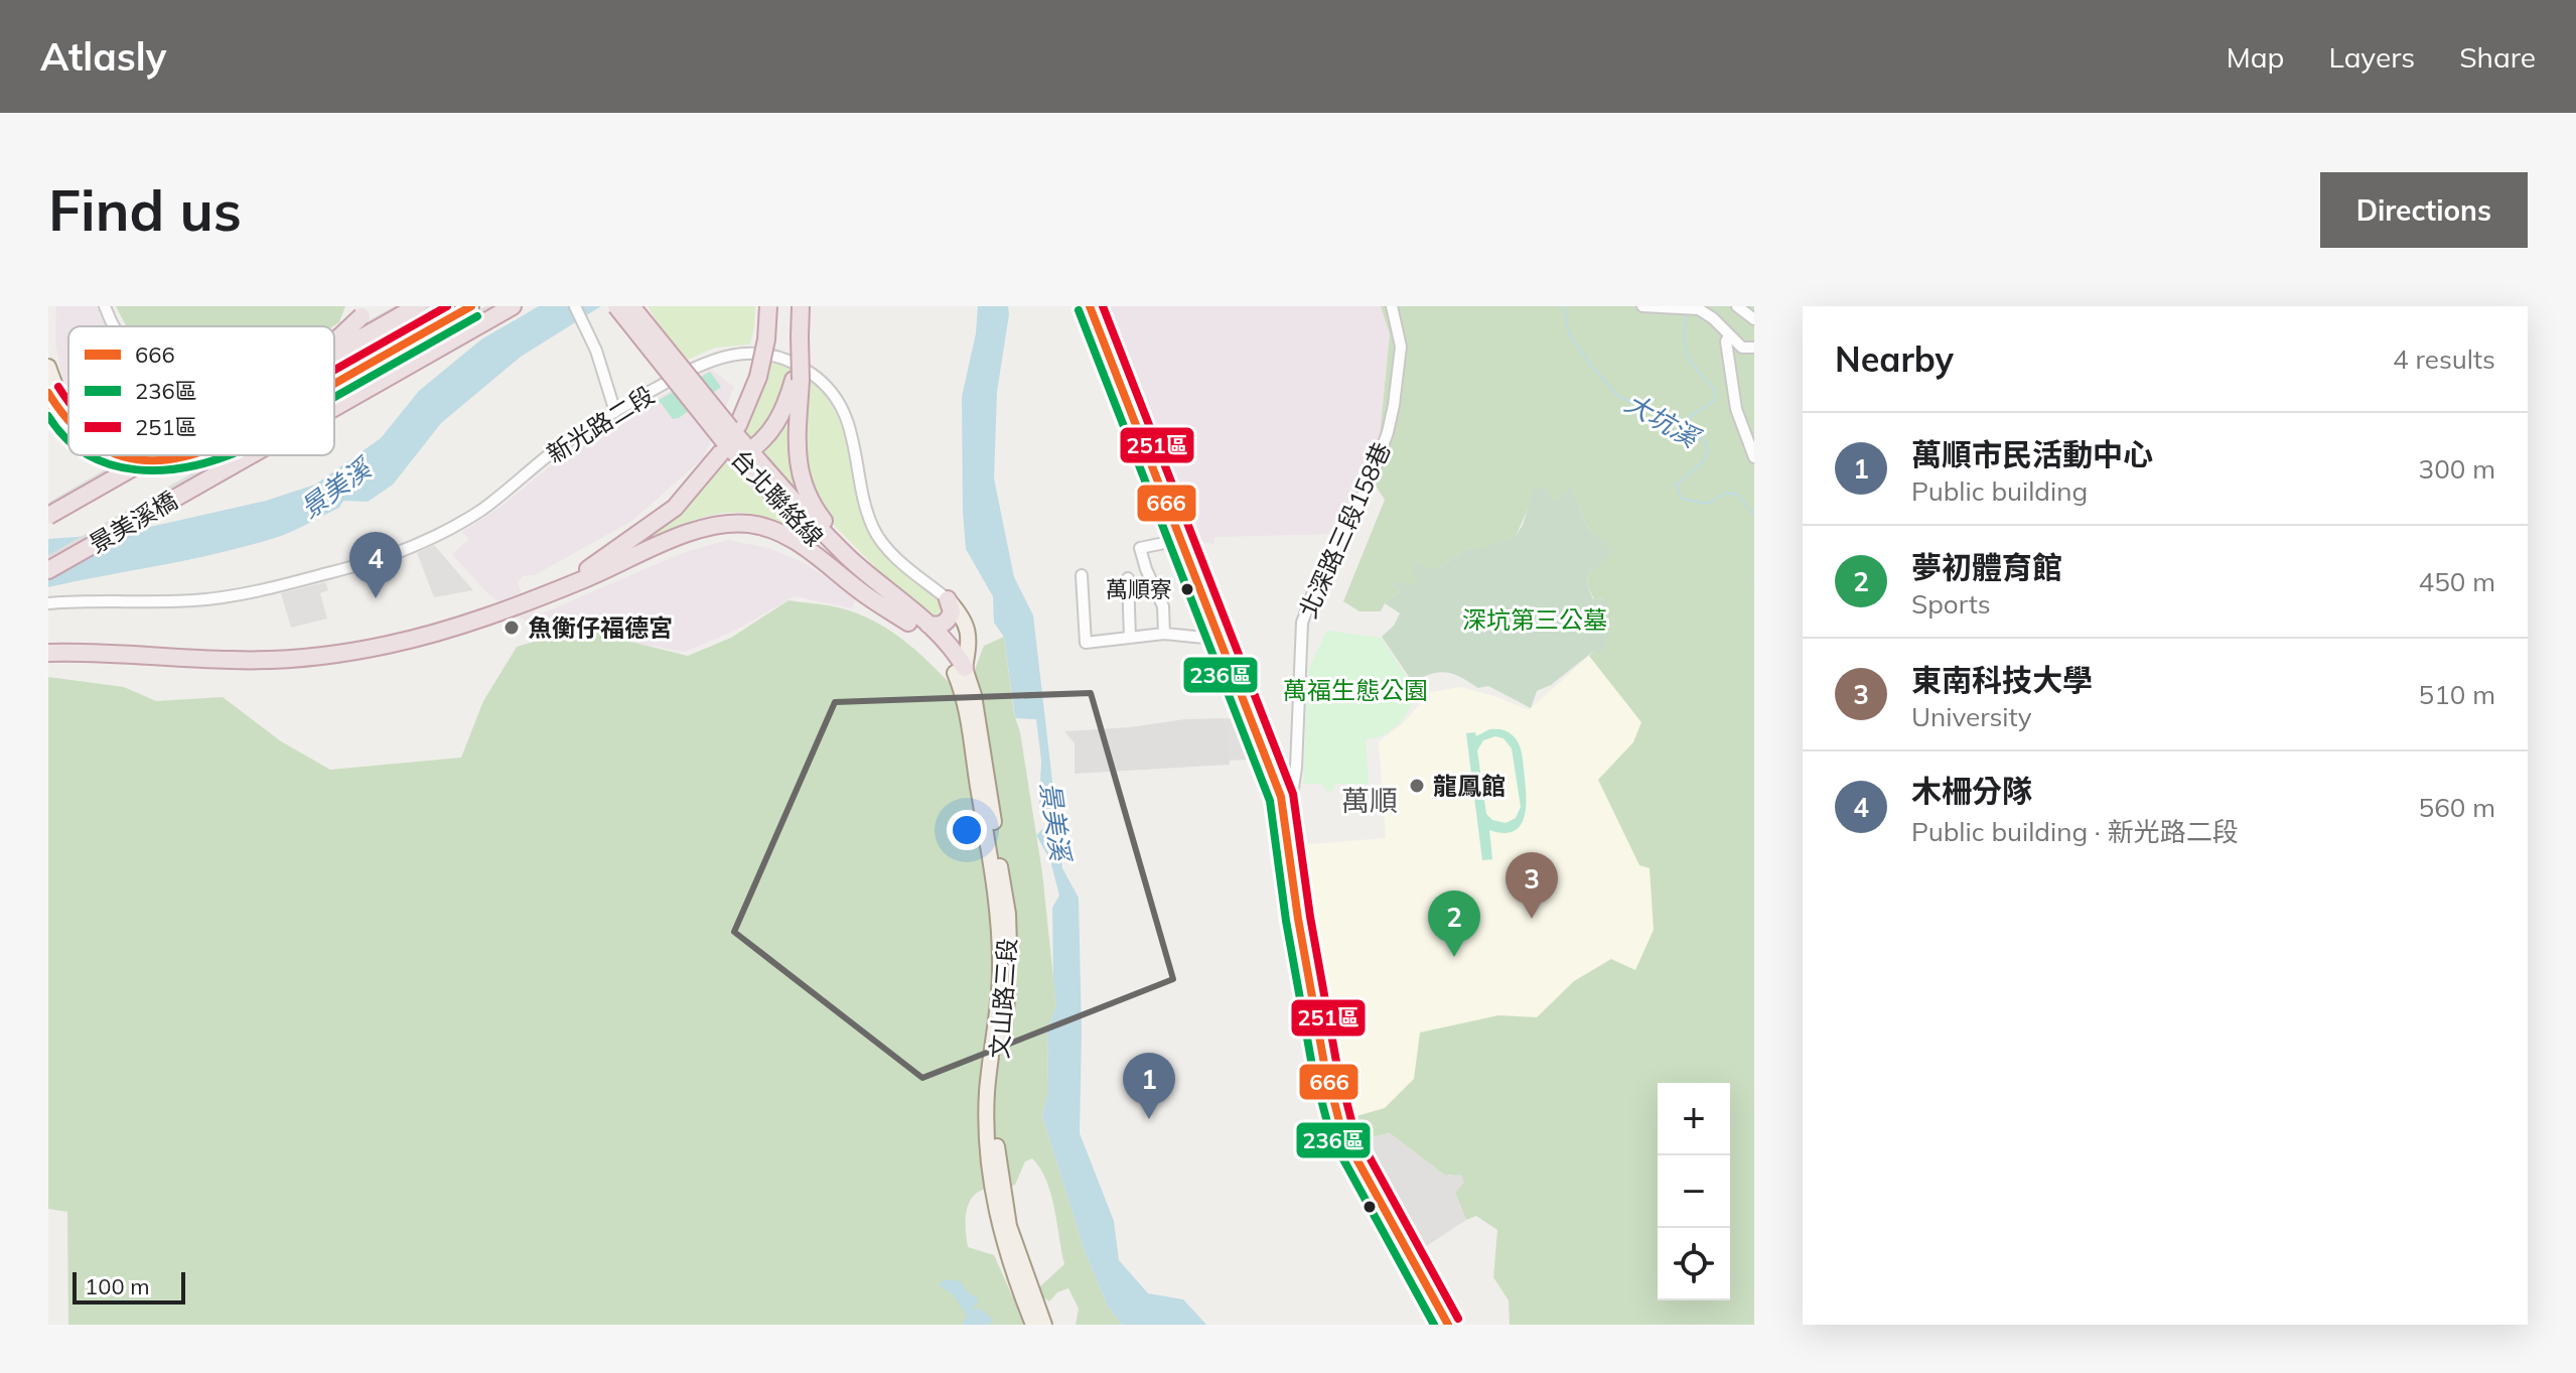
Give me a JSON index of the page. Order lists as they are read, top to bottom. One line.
{"streets":{"highway":["台北聯絡線","景美溪橋"],"main road":["新光路二段","文山路三段"],"street":["北深路三段158巷"]},"crossings":[["新光路二段","台北聯絡線"],["新光路二段","文山路三段"],["台北聯絡線","文山路三段"]],"districts":["萬順"],"water":["大坑溪","景美溪"],"parks":["深坑第三公墓","萬福生態公園"],"places":["萬順寮","魚衡仔福德宮","龍鳳館"],"lines":["transit line 666","transit line 251區","transit line 236區"],"legend":["666","236區","251區"],"scale_bar":"100 m","page":{"header":"Atlasly","nav":["Map","Layers","Share"],"buttons":"Directions","title":"Find us","heading":["Nearby","4 results"],"list":[{"mark":"1","name":"萬順市民活動中心","note":"Public building","value":"300 m"},{"mark":"2","name":"夢初體育館","note":"Sports","value":"450 m"},{"mark":"3","name":"東南科技大學","note":"University","value":"510 m"},{"mark":"4","name":"木柵分隊","note":"Public building · 新光路二段","value":"560 m"}],"pins":["4","3","2","1"],"map_buttons":["+","−"],"scale":"100 m"}}
